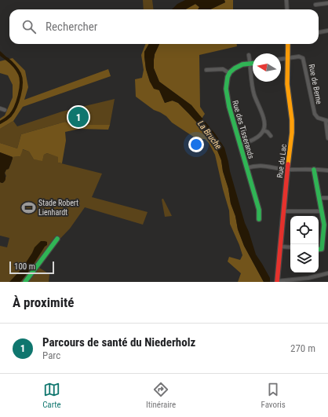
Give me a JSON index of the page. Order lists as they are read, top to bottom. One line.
{"streets":{"street":["Rue de Berne","Rue des Tisserands","Rue du Lac"]},"crossings":[["Rue de Berne","Rue du Lac"]],"water":["La Bruche"],"places":{"sports":["Stade Robert Lienhardt"]},"scale_bar":"100 m","north":"left","page":{"search":"Rechercher","pins":"1","scale":"100 m","heading":"À proximité","list":[{"mark":"1","name":"Parcours de santé du Niederholz","note":"Parc","value":"270 m"}],"nav":["Carte","Itinéraire","Favoris"]}}
